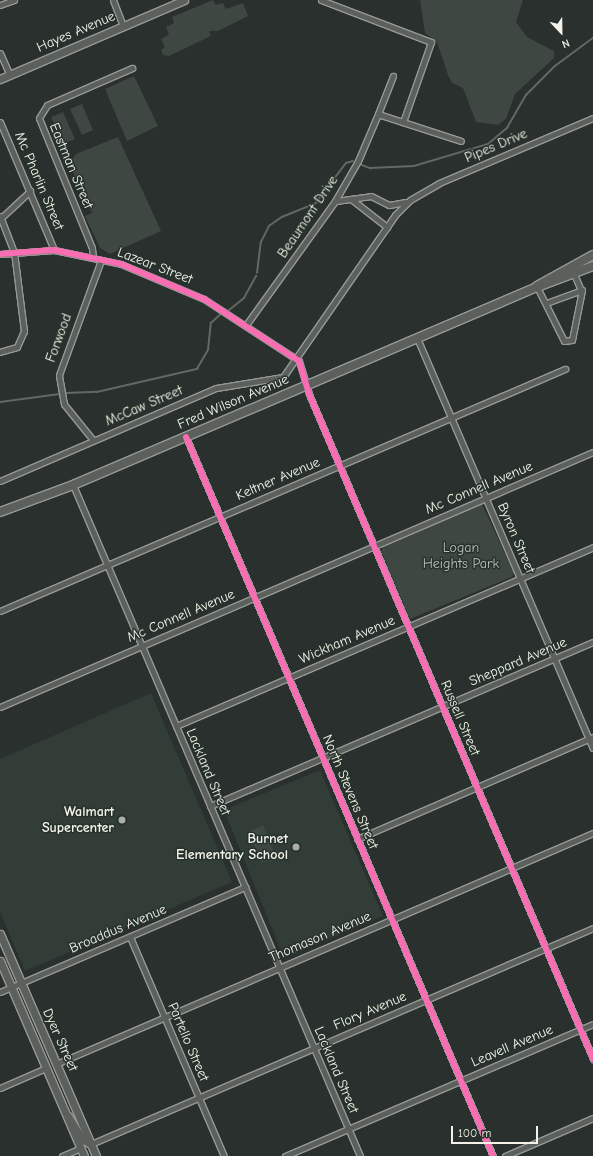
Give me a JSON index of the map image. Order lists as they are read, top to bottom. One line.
{"streets":{"main road":["Hayes Avenue","Fred Wilson Avenue","Dyer Street"],"street":["Pipes Drive","Eastman Street","Mc Pharlin Street","Beaumont Drive","Lazear Street","Forwood","McCaw Street","Keltner Avenue","Mc Connell Avenue","Byron Street","Wickham Avenue","Sheppard Avenue","Russell Street","Lackland Street","North Stevens Street","Broaddus Avenue","Thomason Avenue","Flory Avenue","Partello Street","Leavell Avenue"]},"crossings":[["Pipes Drive","Beaumont Drive"],["Pipes Drive","Lazear Street"],["Pipes Drive","McCaw Street"],["Pipes Drive","Russell Street"],["Eastman Street","Lazear Street"],["Mc Pharlin Street","Lazear Street"],["Beaumont Drive","Lazear Street"],["Lazear Street","Forwood"],["Lazear Street","McCaw Street"],["Lazear Street","Russell Street"],["Forwood","McCaw Street"],["Fred Wilson Avenue","Byron Street"],["Fred Wilson Avenue","Russell Street"],["Fred Wilson Avenue","Lackland Street"],["Fred Wilson Avenue","North Stevens Street"],["McCaw Street","Russell Street"],["Keltner Avenue","Byron Street"],["Keltner Avenue","Russell Street"],["Keltner Avenue","Lackland Street"],["Keltner Avenue","North Stevens Street"],["Mc Connell Avenue","Byron Street"],["Mc Connell Avenue","Russell Street"],["Mc Connell Avenue","Lackland Street"],["Mc Connell Avenue","North Stevens Street"],["Byron Street","Wickham Avenue"],["Byron Street","Sheppard Avenue"],["Wickham Avenue","Russell Street"],["Wickham Avenue","Lackland Street"],["Wickham Avenue","North Stevens Street"],["Sheppard Avenue","Russell Street"],["Sheppard Avenue","Lackland Street"],["Sheppard Avenue","North Stevens Street"],["Russell Street","Thomason Avenue"],["Russell Street","Flory Avenue"],["Russell Street","Leavell Avenue"],["Lackland Street","Broaddus Avenue"],["Lackland Street","Thomason Avenue"],["Lackland Street","Flory Avenue"],["Lackland Street","Leavell Avenue"],["North Stevens Street","Thomason Avenue"],["North Stevens Street","Flory Avenue"],["North Stevens Street","Leavell Avenue"],["Broaddus Avenue","Dyer Street"],["Broaddus Avenue","Partello Street"],["Thomason Avenue","Dyer Street"],["Thomason Avenue","Partello Street"],["Flory Avenue","Dyer Street"],["Flory Avenue","Partello Street"]],"parks":["Logan Heights Park"],"places":["Walmart Supercenter","Burnet Elementary School"],"scale_bar":"100 m","north":"bottom"}
